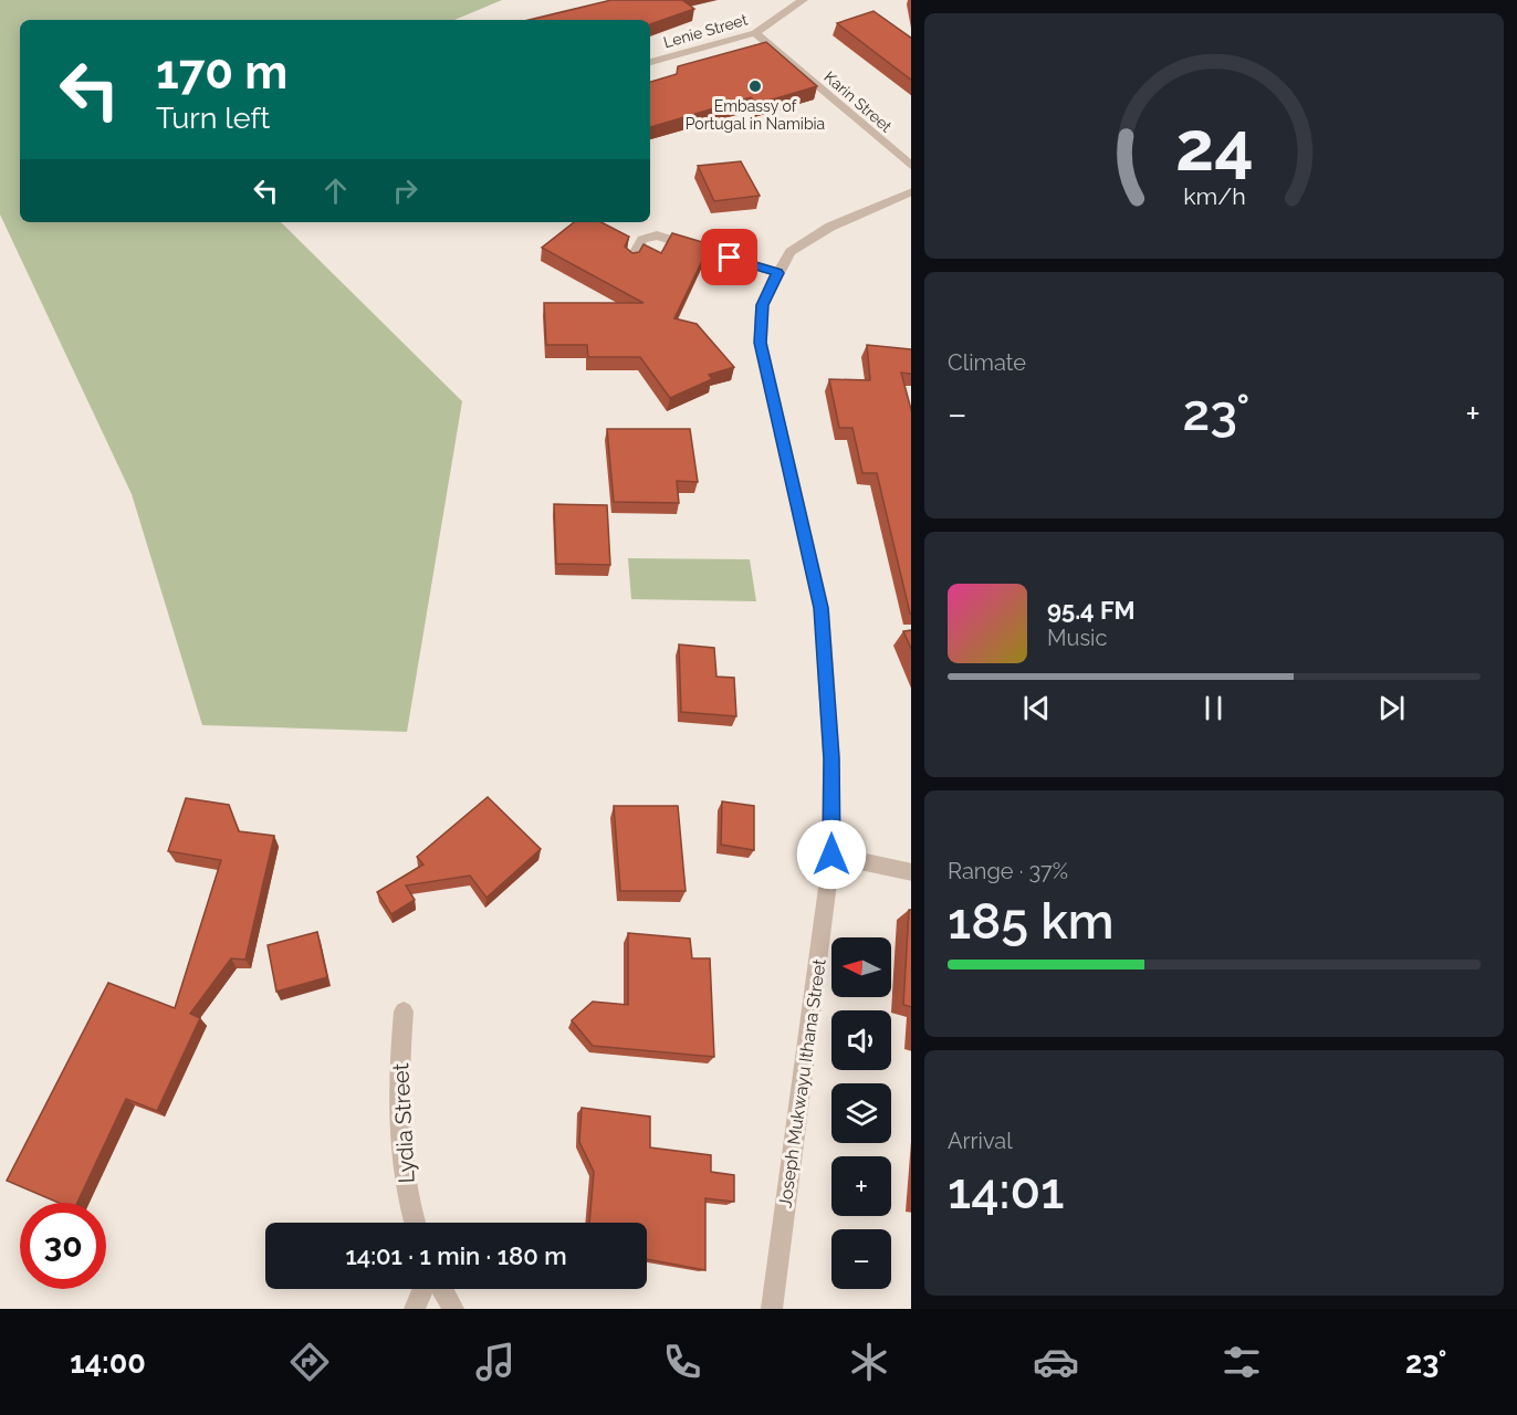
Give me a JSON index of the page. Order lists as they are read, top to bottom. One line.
{"streets":{"street":["Lenie Street","Karin Street","Joseph Mukwayu Ithana Street","Lydia Street"]},"crossings":[["Lenie Street","Karin Street"]],"places":["Embassy of Portugal in Namibia"],"north":"left","page":{"turn":["170 m","Turn left"],"tile":["Climate",["Range · 37%","185 km"],["Arrival","14:01"]],"heat":["−","23°","+"],"song":["95.4 FM","Music"],"map_buttons":["+","−"],"limit":"30","trip":"14:01 · 1 min · 180 m","tabs":["14:00","23°"],"gauge":["24","km/h"]}}
